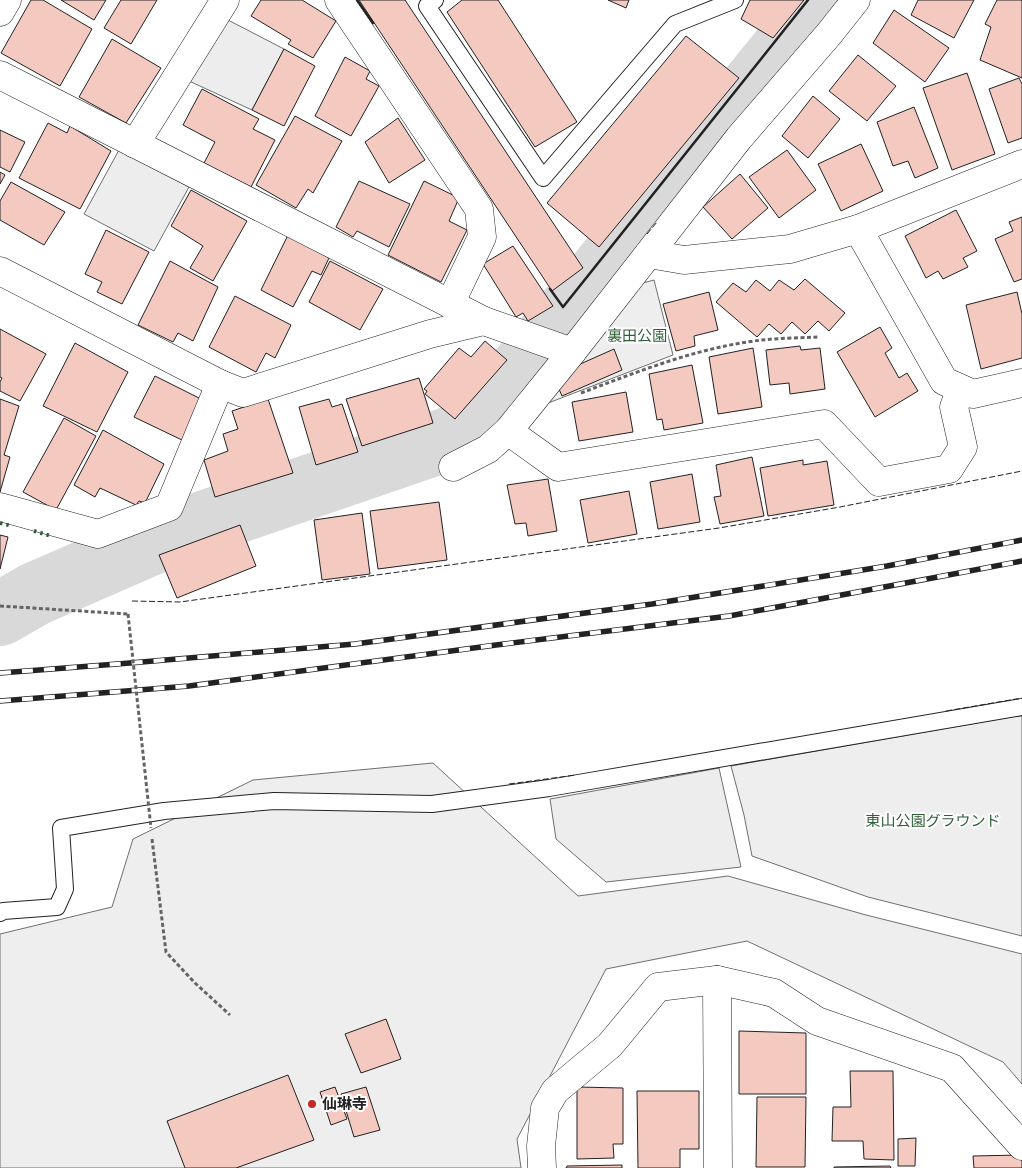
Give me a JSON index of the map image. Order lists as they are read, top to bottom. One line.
{"parks":["裏田公園","東山公園グラウンド"],"places":["仙琳寺"]}
